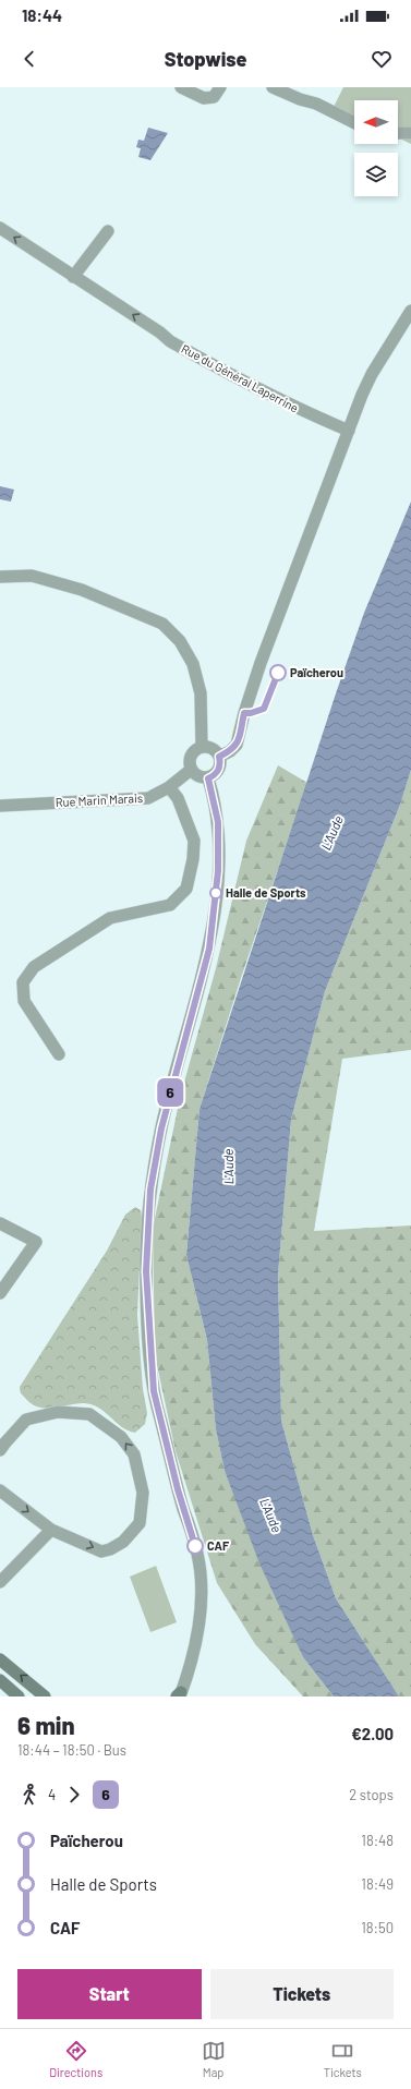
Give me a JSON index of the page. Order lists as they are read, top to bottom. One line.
{"streets":{"street":["Rue du Général Laperrine","Rue Marin Marais"]},"one_way":["Rue du Général Laperrine"],"water":["L'Aude"],"places":["Païcherou","Halle de Sports","CAF"],"lines":["bus line 6"],"north":"left","page":{"status":"18:44","header":"Stopwise","on_map":"6","heading":["6 min","18:44 – 18:50 · Bus","€2.00"],"legs":["4","6","2 stops"],"list":[{"name":"Païcherou","value":"18:48"},{"name":"Halle de Sports","value":"18:49"},{"name":"CAF","value":"18:50"}],"buttons":["Start","Tickets"],"tabs":["Directions","Map","Tickets"]}}
